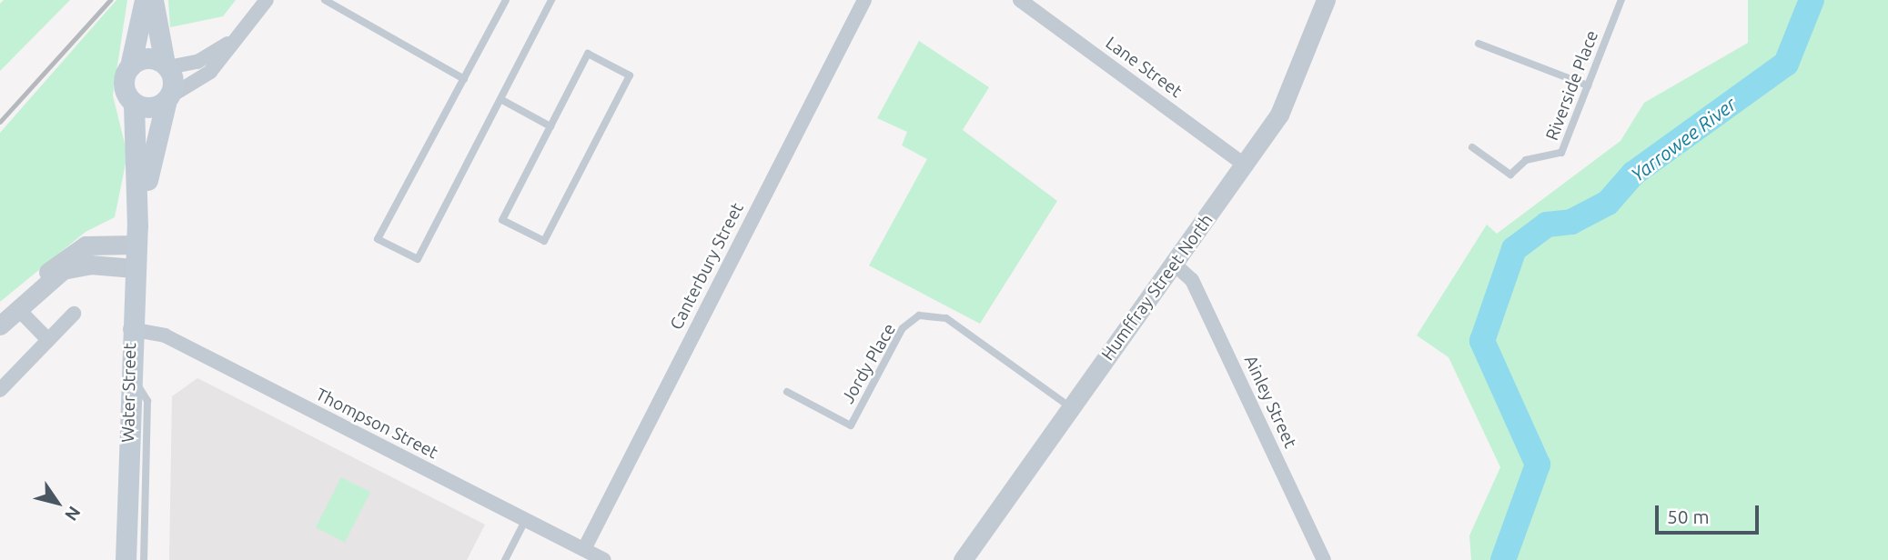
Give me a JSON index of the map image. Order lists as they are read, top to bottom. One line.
{"streets":{"main road":["Water Street"],"street":["Lane Street","Canterbury Street","Humffray Street North","Ainley Street","Thompson Street"],"lane":["Riverside Place","Jordy Place"]},"crossings":[["Lane Street","Humffray Street North"],["Canterbury Street","Thompson Street"],["Humffray Street North","Jordy Place"],["Humffray Street North","Ainley Street"],["Water Street","Thompson Street"]],"water":["Yarrowee River"],"scale_bar":"50 m","north":"bottom right"}
